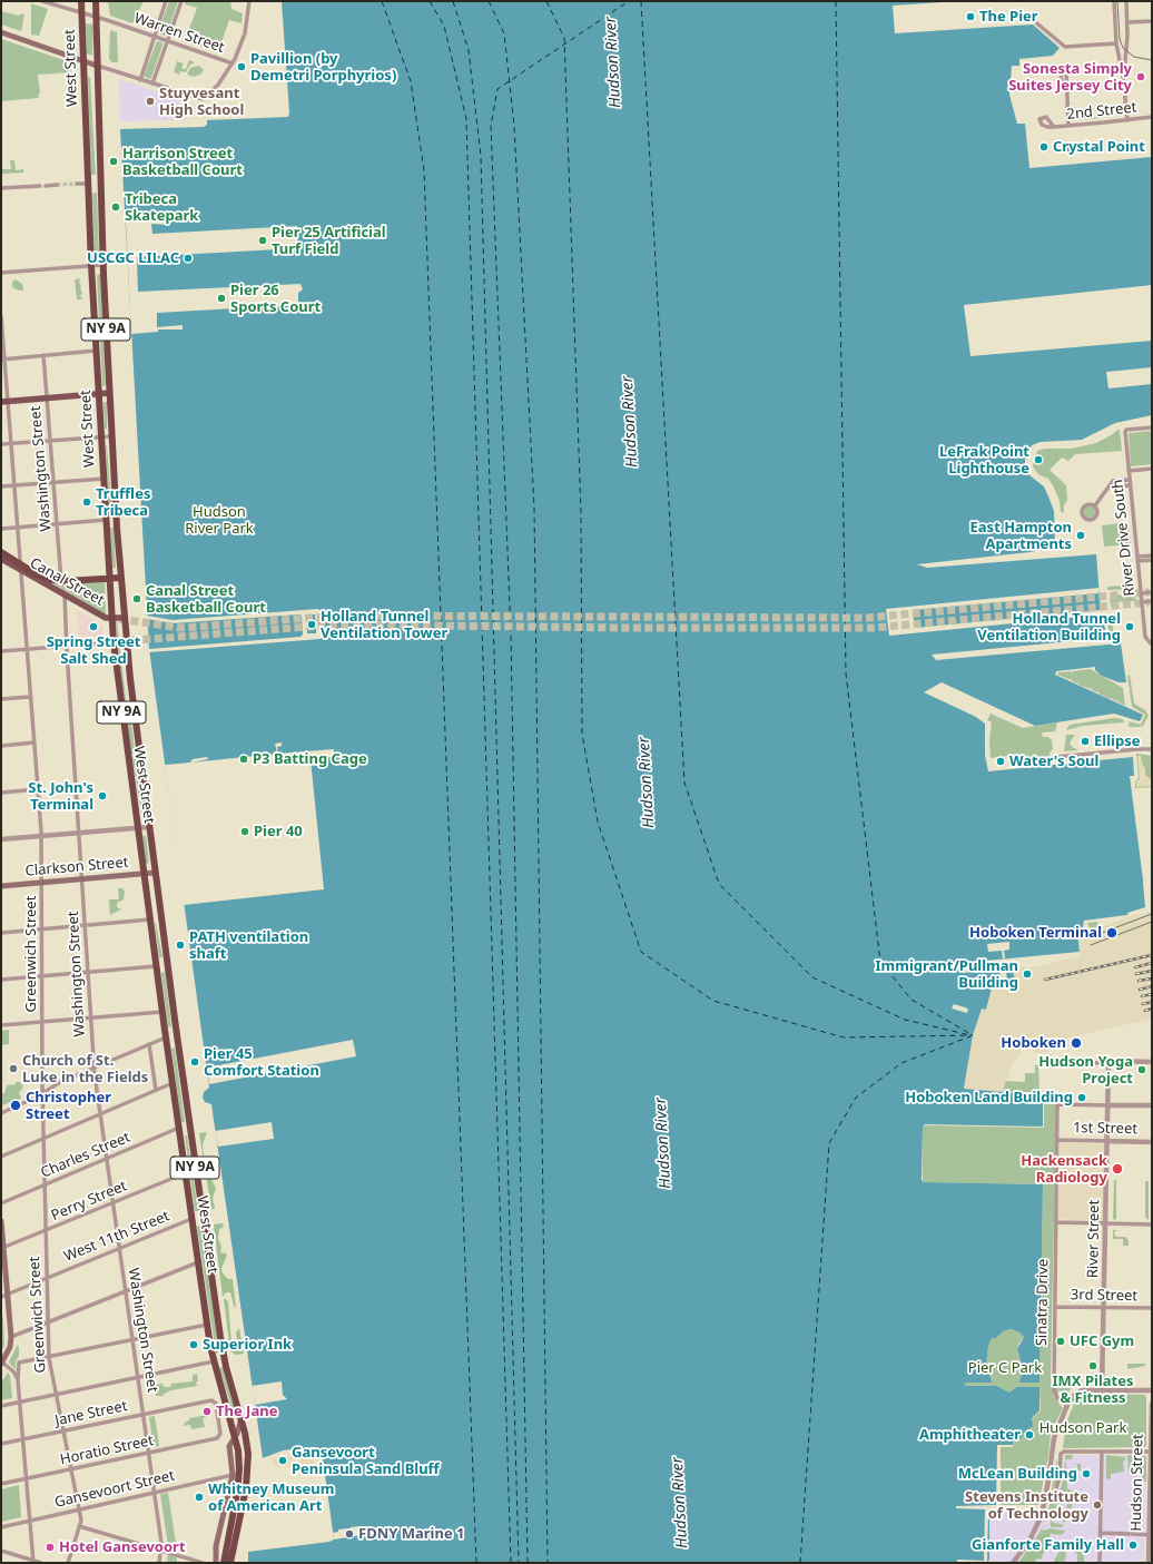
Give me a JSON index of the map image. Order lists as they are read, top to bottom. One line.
{"streets":{"highway":["West Street","NY 9A","Canal Street"],"main road":["Clarkson Street"],"street":["Warren Street","2nd Street","Washington Street","River Drive South","Greenwich Street","1st Street","Charles Street","Perry Street","West 11th Street","River Street","3rd Street","Sinatra Drive","Jane Street","Horatio Street","Hudson Street","Gansevoort Street"]},"crossings":[["Warren Street","West Street"],["West Street","Canal Street"],["West Street","Clarkson Street"],["West Street","Charles Street"],["West Street","Perry Street"],["West Street","West 11th Street"],["Washington Street","Canal Street"],["Washington Street","Clarkson Street"],["Washington Street","Charles Street"],["Washington Street","Perry Street"],["Washington Street","West 11th Street"],["Washington Street","Jane Street"],["Washington Street","Horatio Street"],["Washington Street","Gansevoort Street"],["Canal Street","Greenwich Street"],["Clarkson Street","Greenwich Street"],["Greenwich Street","Charles Street"],["Greenwich Street","Perry Street"],["Greenwich Street","West 11th Street"],["Greenwich Street","Jane Street"],["Greenwich Street","Horatio Street"],["Greenwich Street","Gansevoort Street"],["1st Street","River Street"],["1st Street","Sinatra Drive"],["River Street","3rd Street"],["River Street","Sinatra Drive"],["3rd Street","Sinatra Drive"],["Jane Street","Horatio Street"]],"water":["Hudson River"],"parks":["Hudson River Park","Pier C Park","Hudson Park"],"places":["The Pier","Pavillion (by Demetri Porphyrios)","Sonesta Simply Suites Jersey City","Stuyvesant High School","Crystal Point","Harrison Street Basketball Court","Tribeca Skatepark","Pier 25 Artificial Turf Field","USCGC LILAC","Pier 26 Sports Court","LeFrak Point Lighthouse","Truffles Tribeca","East Hampton Apartments","Canal Street Basketball Court","Holland Tunnel Ventilation Tower","Spring Street Salt Shed","Holland Tunnel Ventilation Building","Ellipse","P3 Batting Cage","Water's Soul","St. John's Terminal","Pier 40","Hoboken Terminal","PATH ventilation shaft","Immigrant/Pullman Building","Hoboken","Pier 45 Comfort Station","Church of St. Luke in the Fields","Hudson Yoga Project","Hoboken Land Building","Christopher Street","Hackensack Radiology","UFC Gym","Superior Ink","IMX Pilates & Fitness","The Jane","Amphitheater","Gansevoort Peninsula Sand Bluff","McLean Building","Whitney Museum of American Art","Stevens Institute of Technology","FDNY Marine 1","Gianforte Family Hall","Hotel Gansevoort"]}
